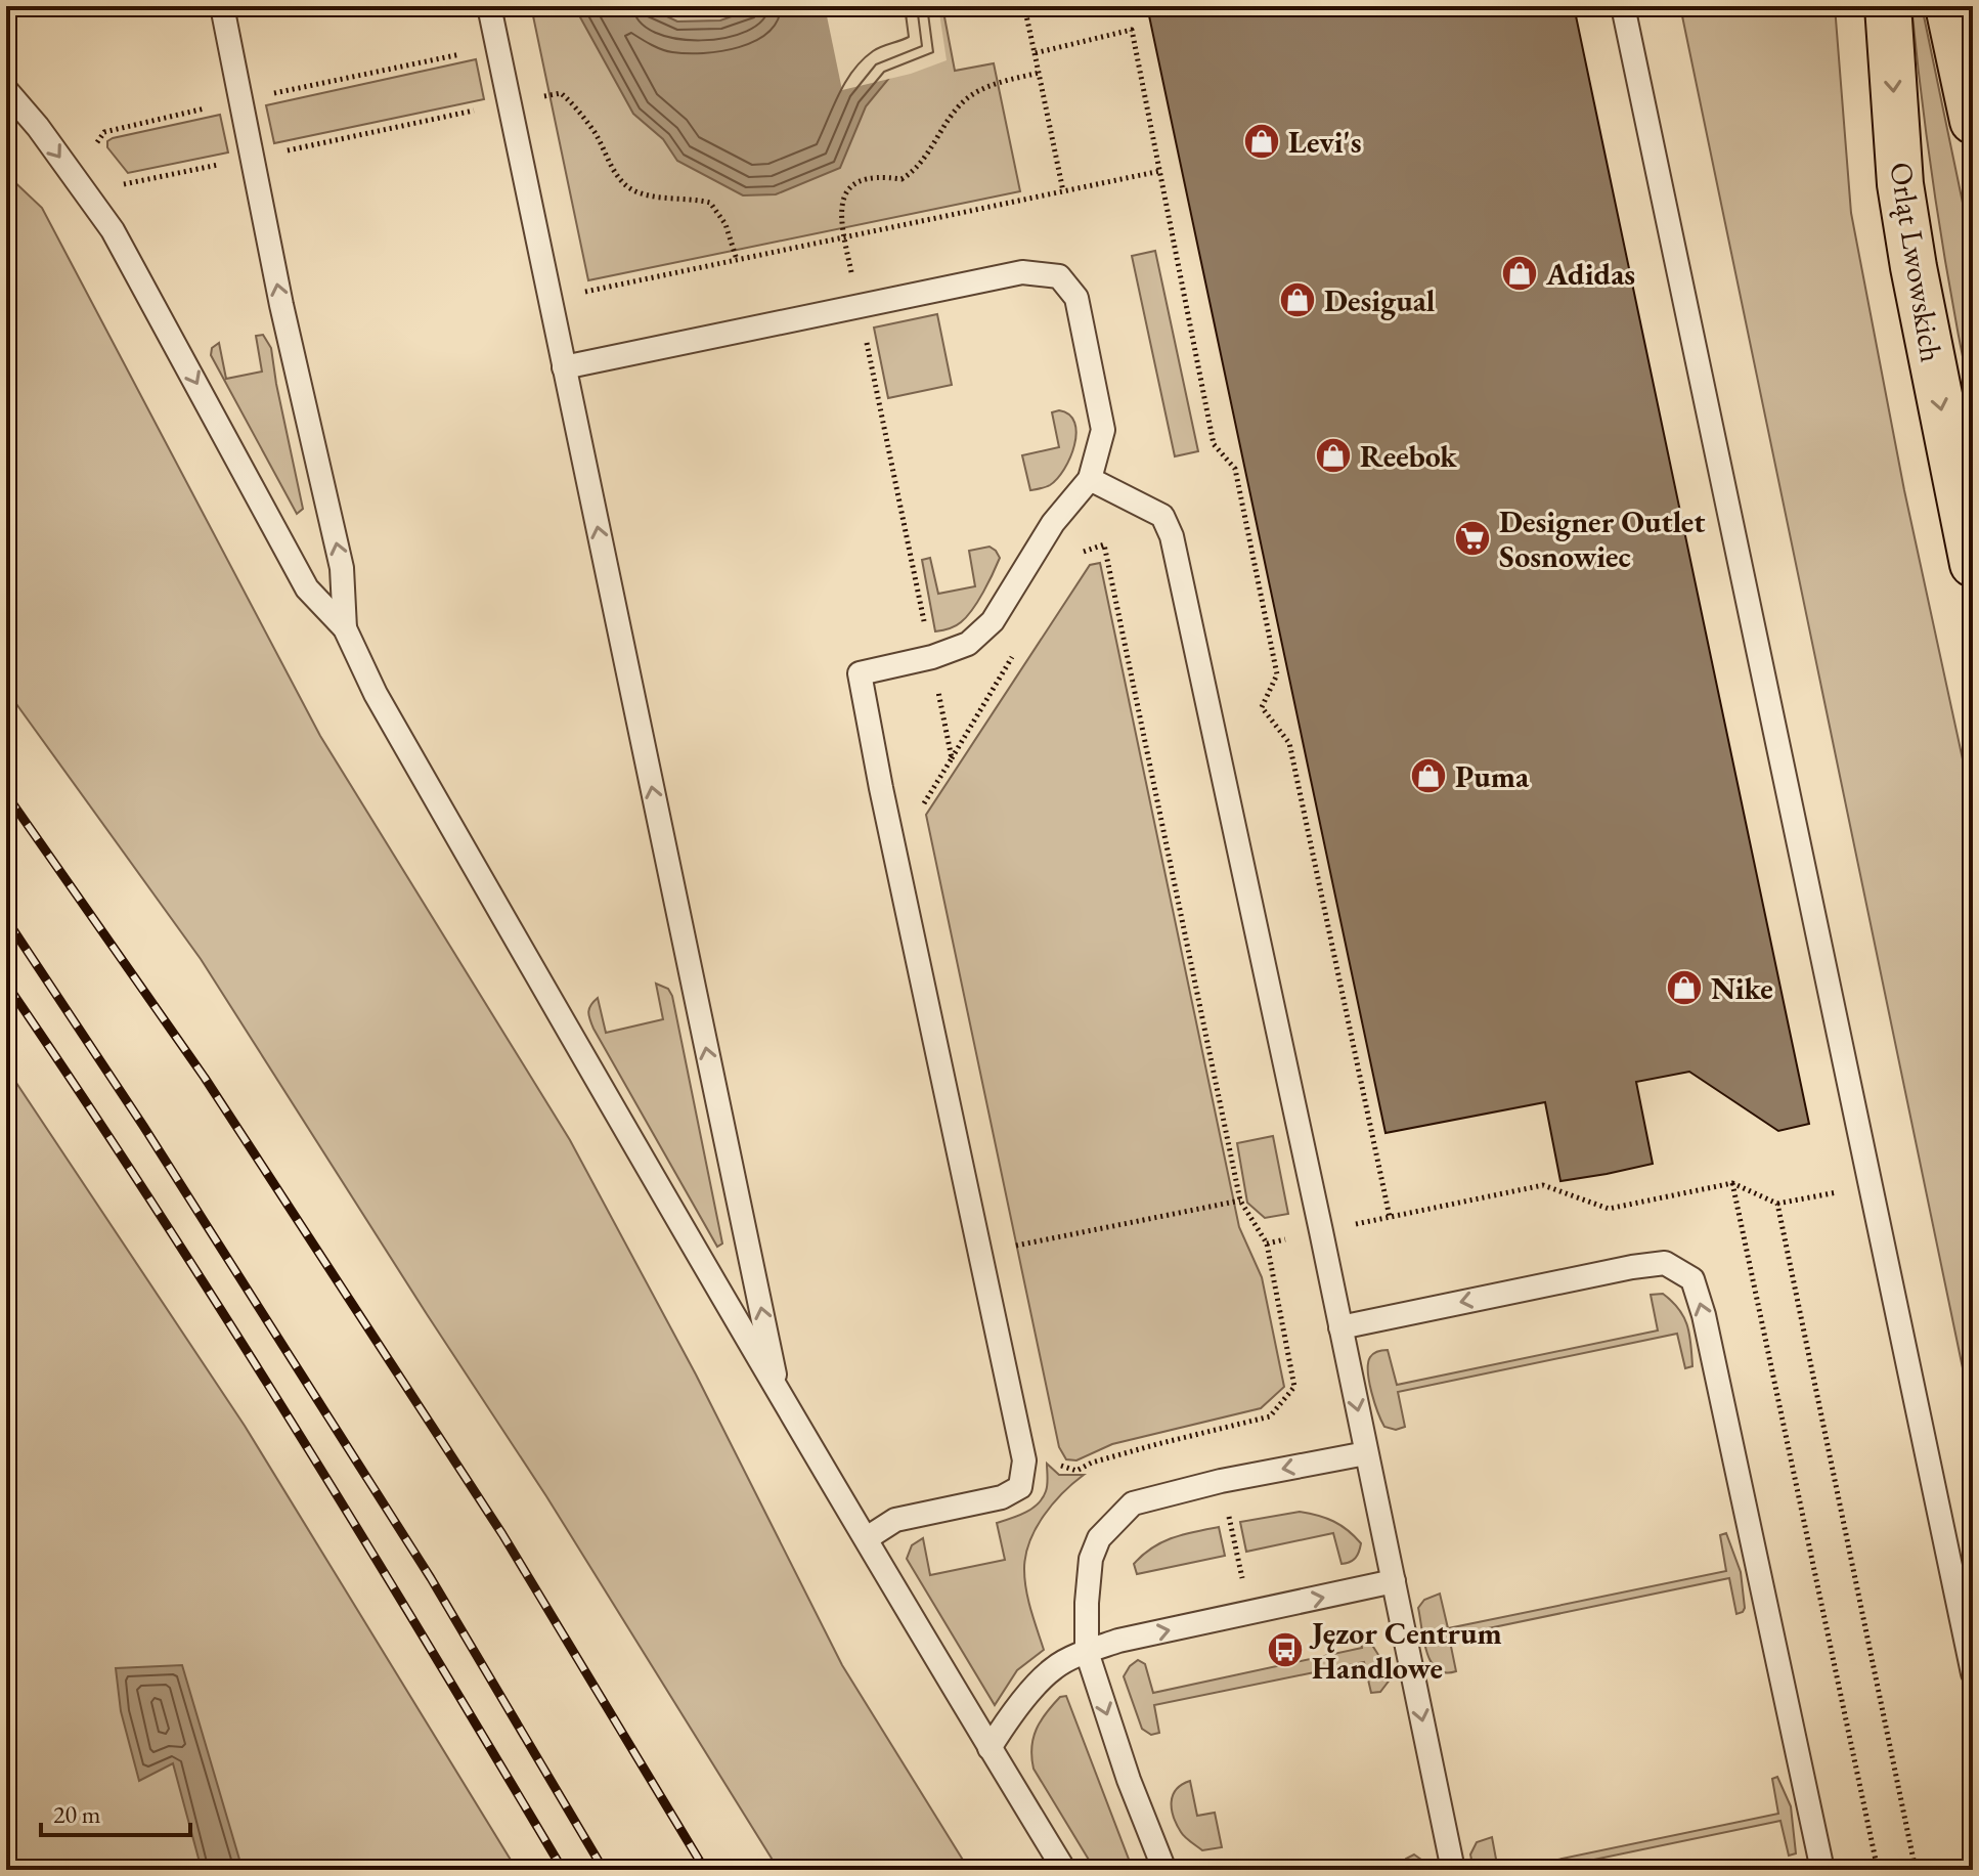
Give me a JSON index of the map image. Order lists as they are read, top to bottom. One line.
{"streets":{"main road":["Orląt Lwowskich"]},"one_way":["Orląt Lwowskich"],"places":{"shop":["Levi's","Adidas","Desigual","Reebok","Puma","Nike"],"supermarket":["Designer Outlet Sosnowiec"],"bus stop":["Jęzor Centrum Handlowe"]},"scale_bar":"20 m"}
